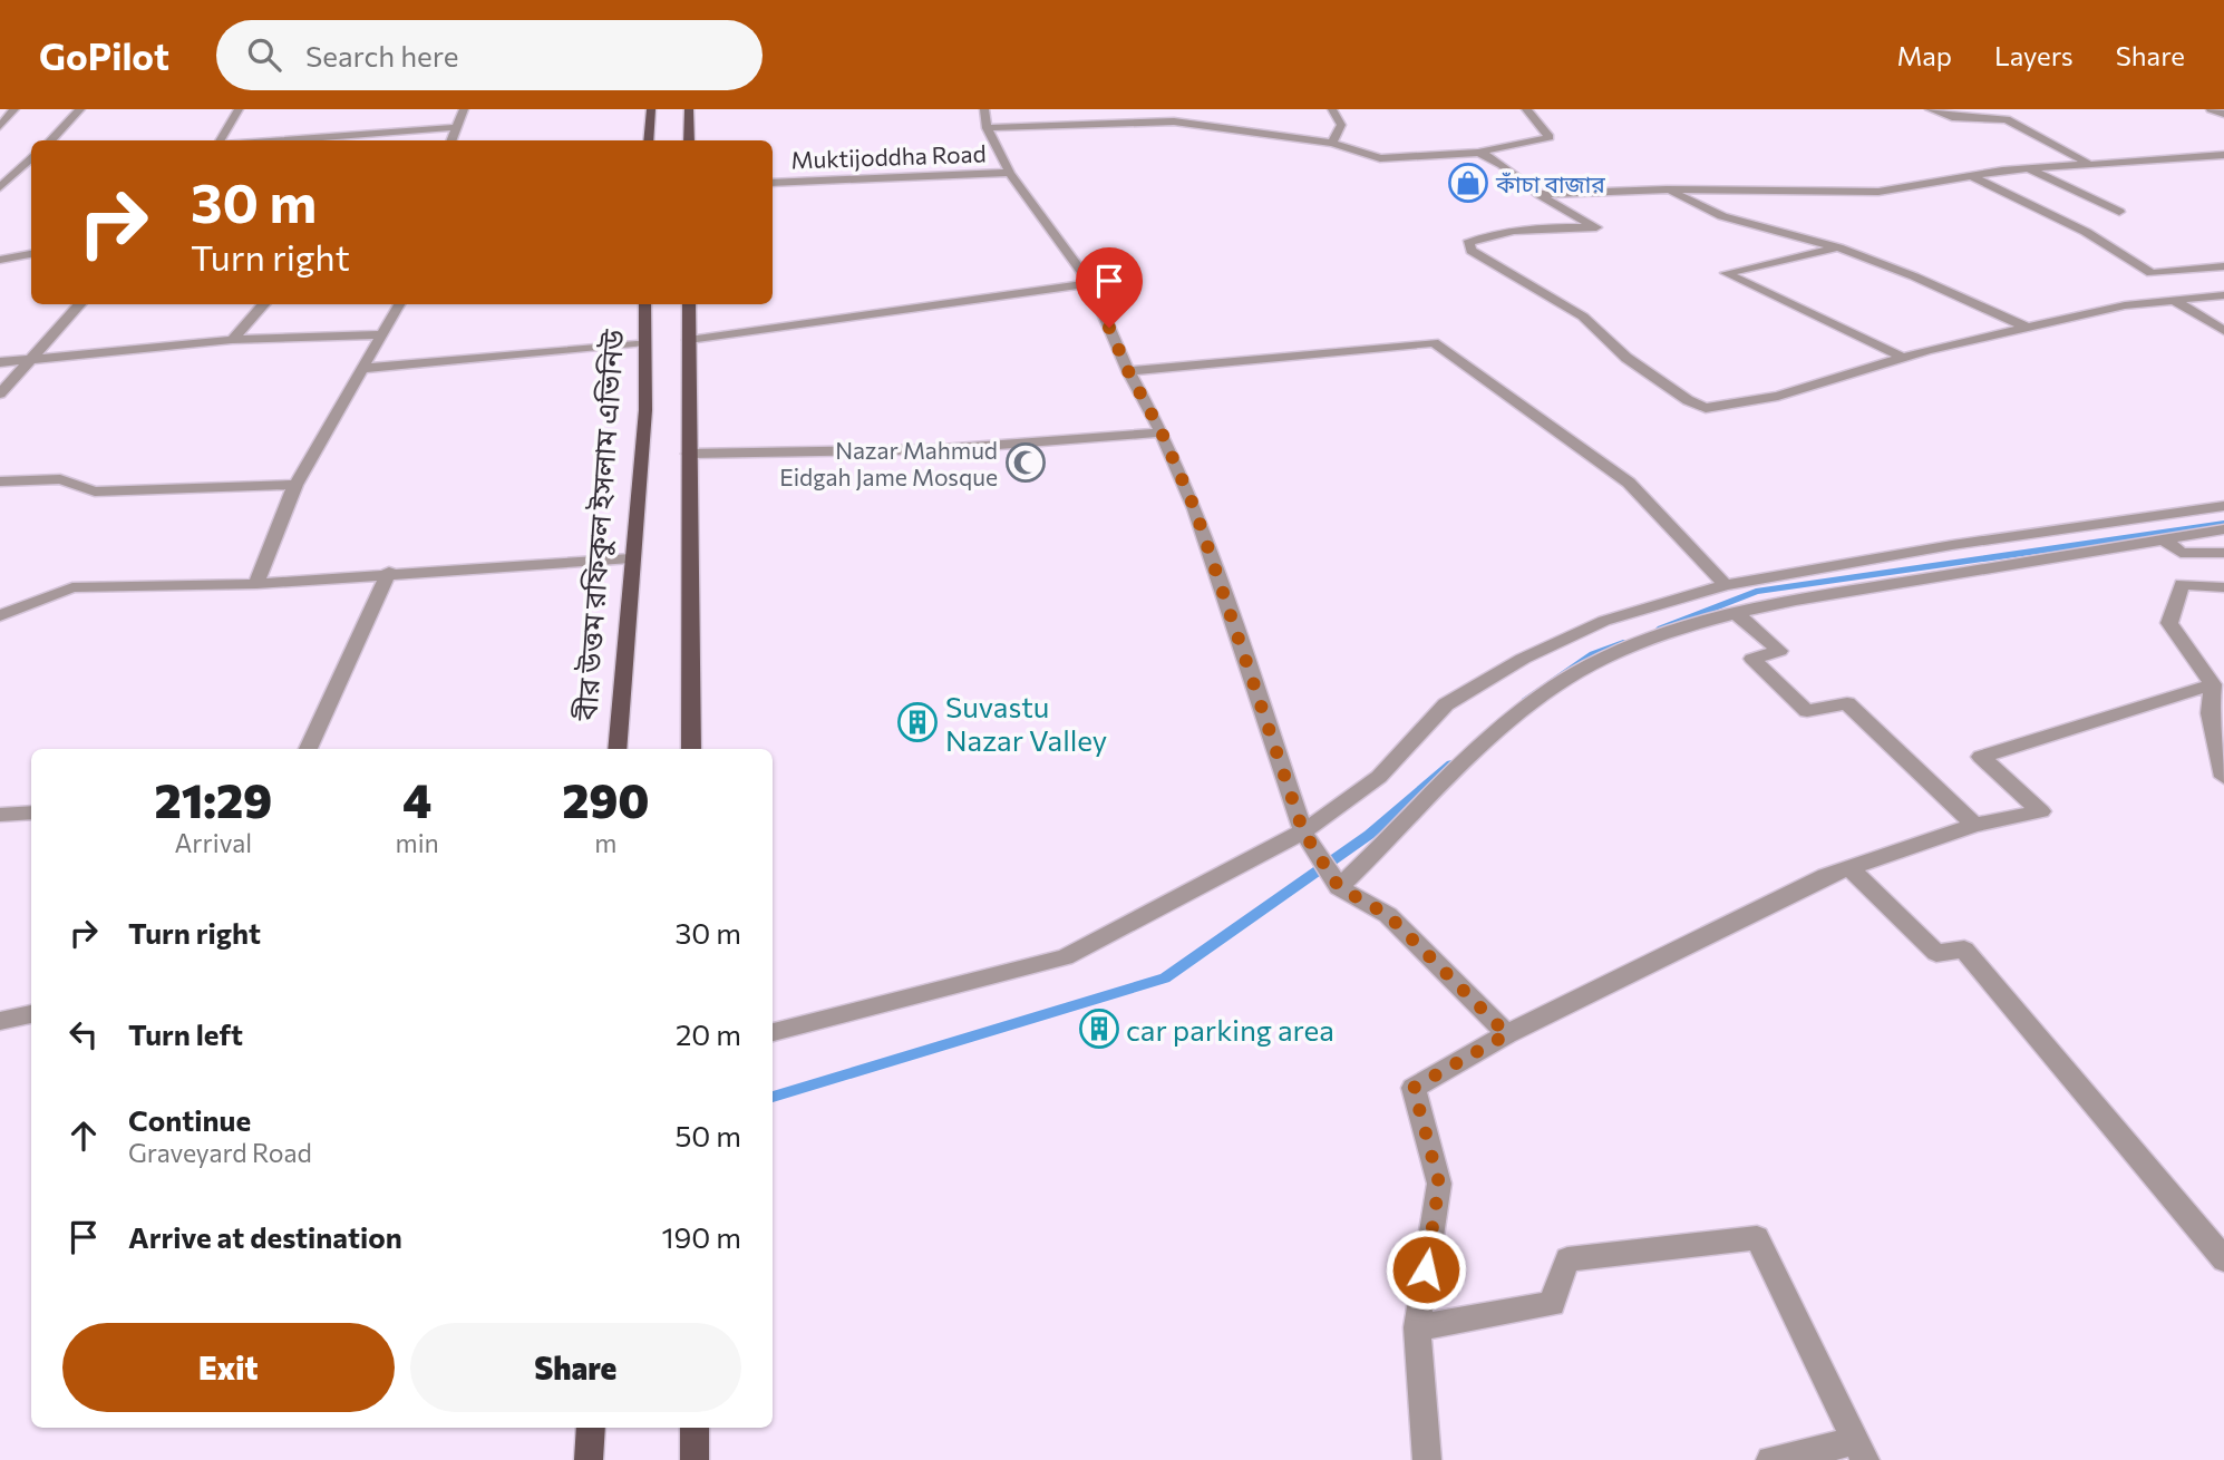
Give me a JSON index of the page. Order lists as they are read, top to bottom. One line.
{"streets":{"main road":["বীর উত্তম রফিকুল ইসলাম এভিনিউ"],"street":["Muktijoddha Road"]},"places":{"shop":["কাঁচা বাজার"],"mosque":["Nazar Mahmud Eidgah Jame Mosque"],"building":["Suvastu Nazar Valley","car parking area"]},"page":{"header":"GoPilot","search":"Search here","nav":["Map","Layers","Share"],"turn":["30 m","Turn right"],"eta":["21:29","Arrival","4","min","290","m"],"list":[{"name":"Turn right","value":"30 m"},{"name":"Turn left","value":"20 m"},{"name":"Continue","note":"Graveyard Road","value":"50 m"},{"name":"Arrive at destination","value":"190 m"}],"buttons":["Exit","Share"]}}
